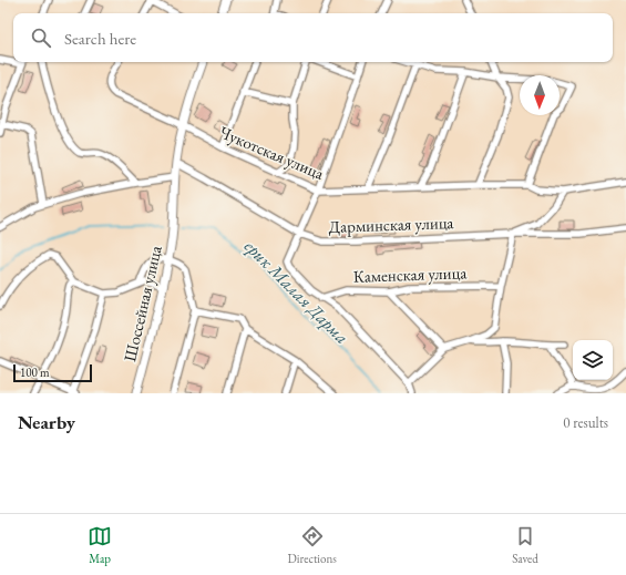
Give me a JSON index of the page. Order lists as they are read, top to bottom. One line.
{"streets":{"main road":["Шоссейная улица"],"street":["Чукотская улица","Дарминская улица","Каменская улица"]},"crossings":[["Чукотская улица","Шоссейная улица"],["Дарминская улица","Шоссейная улица"]],"water":["ерик Малая Дарма"],"scale_bar":"100 m","north":"bottom","page":{"search":"Search here","scale":"100 m","heading":["Nearby","0 results"],"nav":["Map","Directions","Saved"]}}
